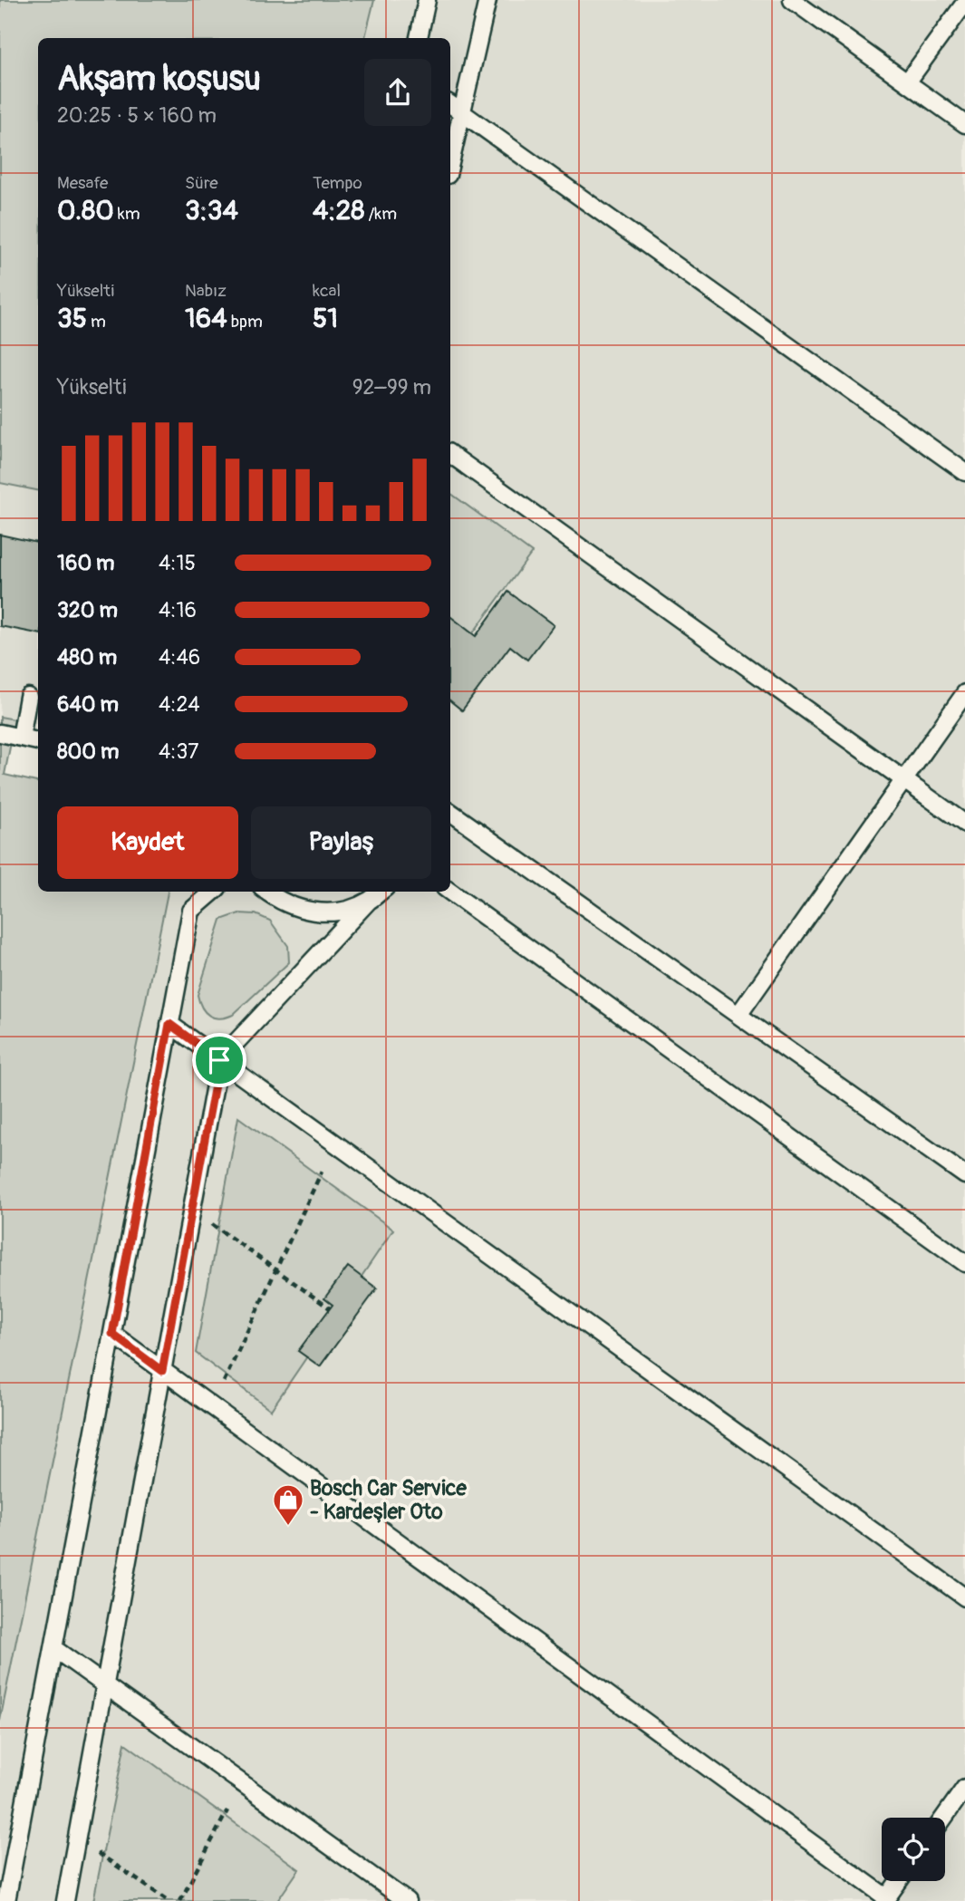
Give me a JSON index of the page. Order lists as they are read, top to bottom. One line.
{"places":{"shop":["Bosch Car Service - Kardeşler Oto"]},"page":{"heading":["Akşam koşusu","20:25 · 5 × 160 m"],"stats":[["Mesafe","0.80 km"],["Süre","3:34"],["Tempo","4:28 /km"],["Yükselti","35 m"],["Nabız","164 bpm"],["kcal","51"]],"chart":["Yükselti","92–99 m"],"list":[{"name":"160 m","note":"4:15"},{"name":"320 m","note":"4:16"},{"name":"480 m","note":"4:46"},{"name":"640 m","note":"4:24"},{"name":"800 m","note":"4:37"}],"buttons":["Kaydet","Paylaş"]}}
